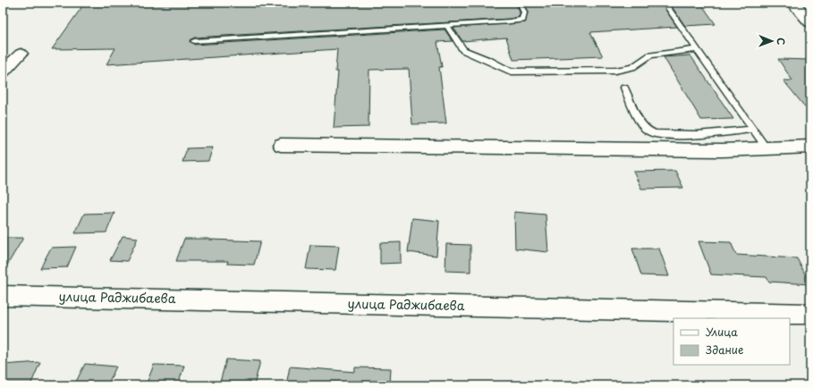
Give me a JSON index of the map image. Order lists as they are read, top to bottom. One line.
{"streets":{"street":["улица Раджибаева"]},"legend":["Улица","Здание"],"north":"right"}
